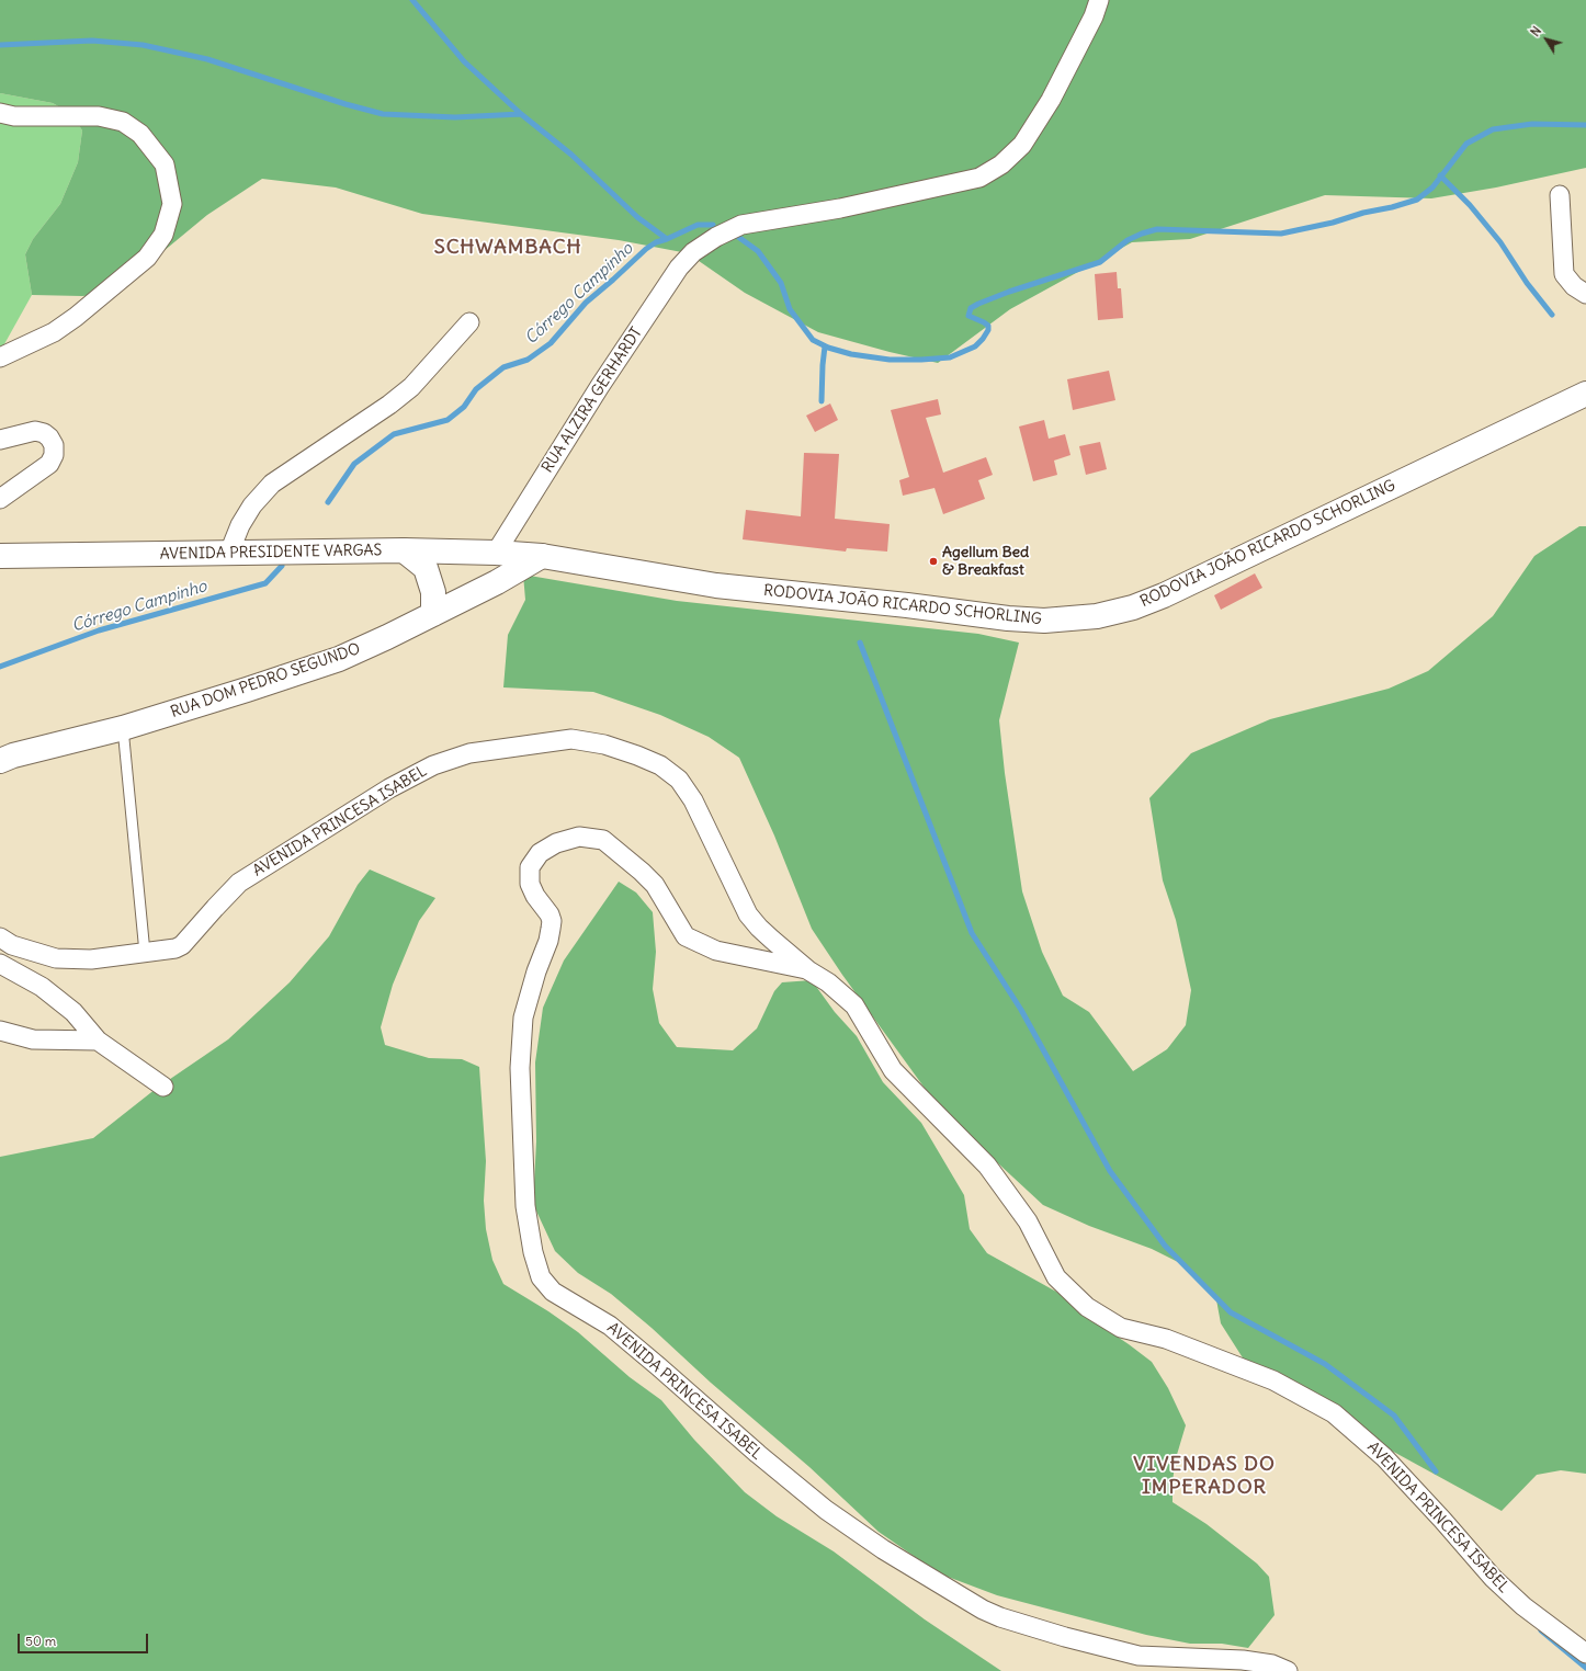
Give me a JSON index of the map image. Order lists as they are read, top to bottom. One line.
{"streets":{"main road":["RODOVIA JOÃO RICARDO SCHORLING","AVENIDA PRESIDENTE VARGAS","RUA DOM PEDRO SEGUNDO"],"street":["RUA ALZIRA GERHARDT","AVENIDA PRINCESA ISABEL"]},"crossings":[["RUA ALZIRA GERHARDT","AVENIDA PRESIDENTE VARGAS"],["RODOVIA JOÃO RICARDO SCHORLING","AVENIDA PRESIDENTE VARGAS"],["RODOVIA JOÃO RICARDO SCHORLING","RUA DOM PEDRO SEGUNDO"],["AVENIDA PRESIDENTE VARGAS","RUA DOM PEDRO SEGUNDO"]],"districts":["SCHWAMBACH","VIVENDAS DO IMPERADOR"],"water":["Córrego Campinho"],"places":["Agellum Bed & Breakfast"],"scale_bar":"50 m","north":"top left"}
